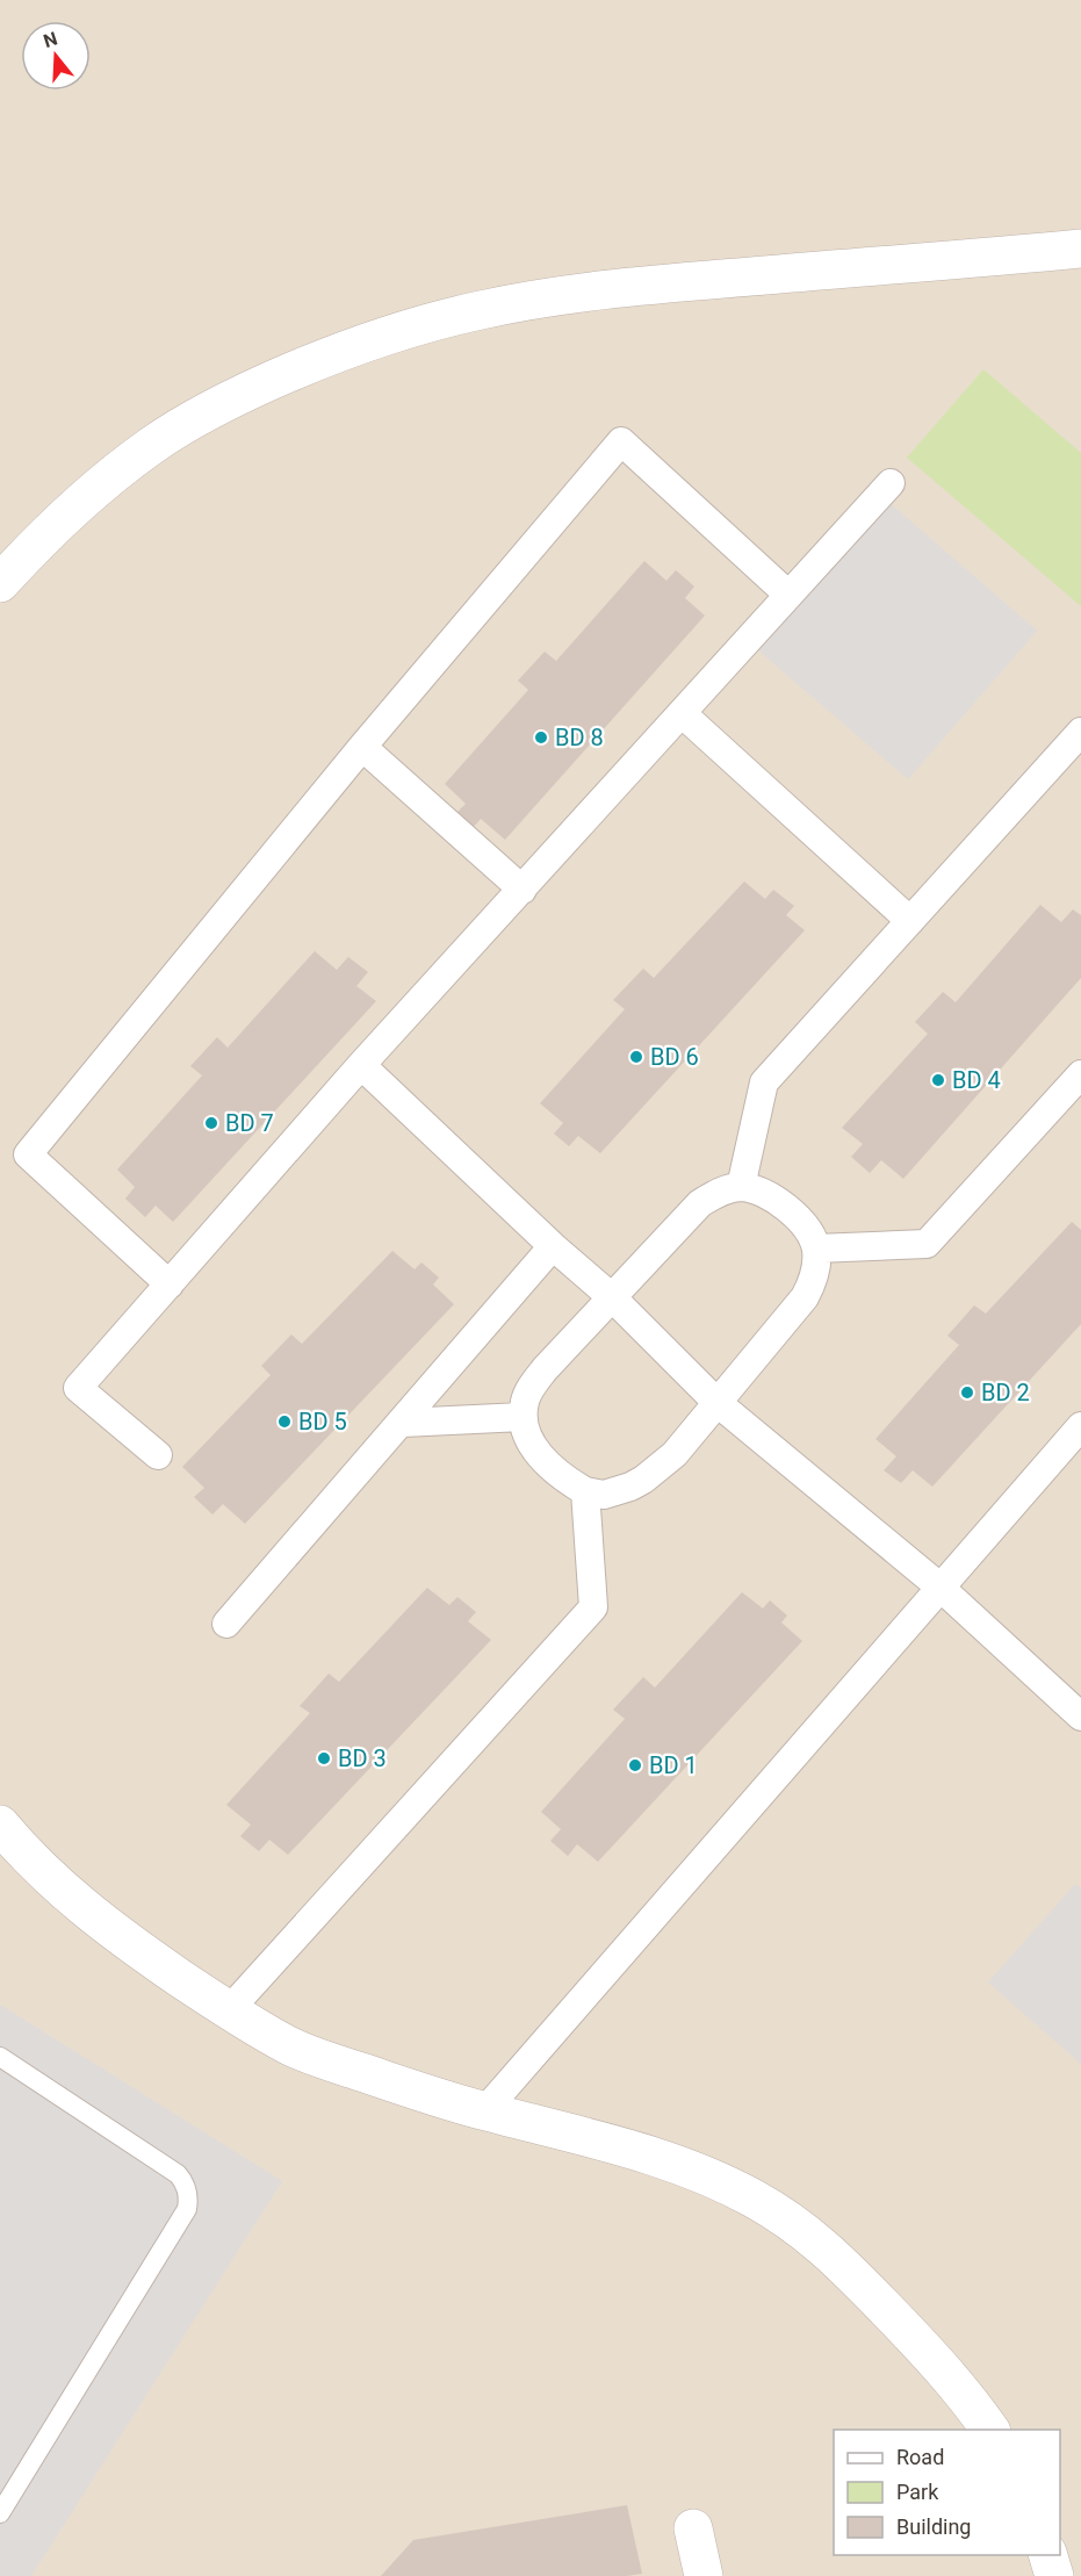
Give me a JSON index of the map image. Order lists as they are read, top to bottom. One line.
{"places":["BD 8","BD 6","BD 4","BD 7","BD 2","BD 5","BD 3","BD 1"],"legend":["Road","Park","Building"],"north":"top"}
